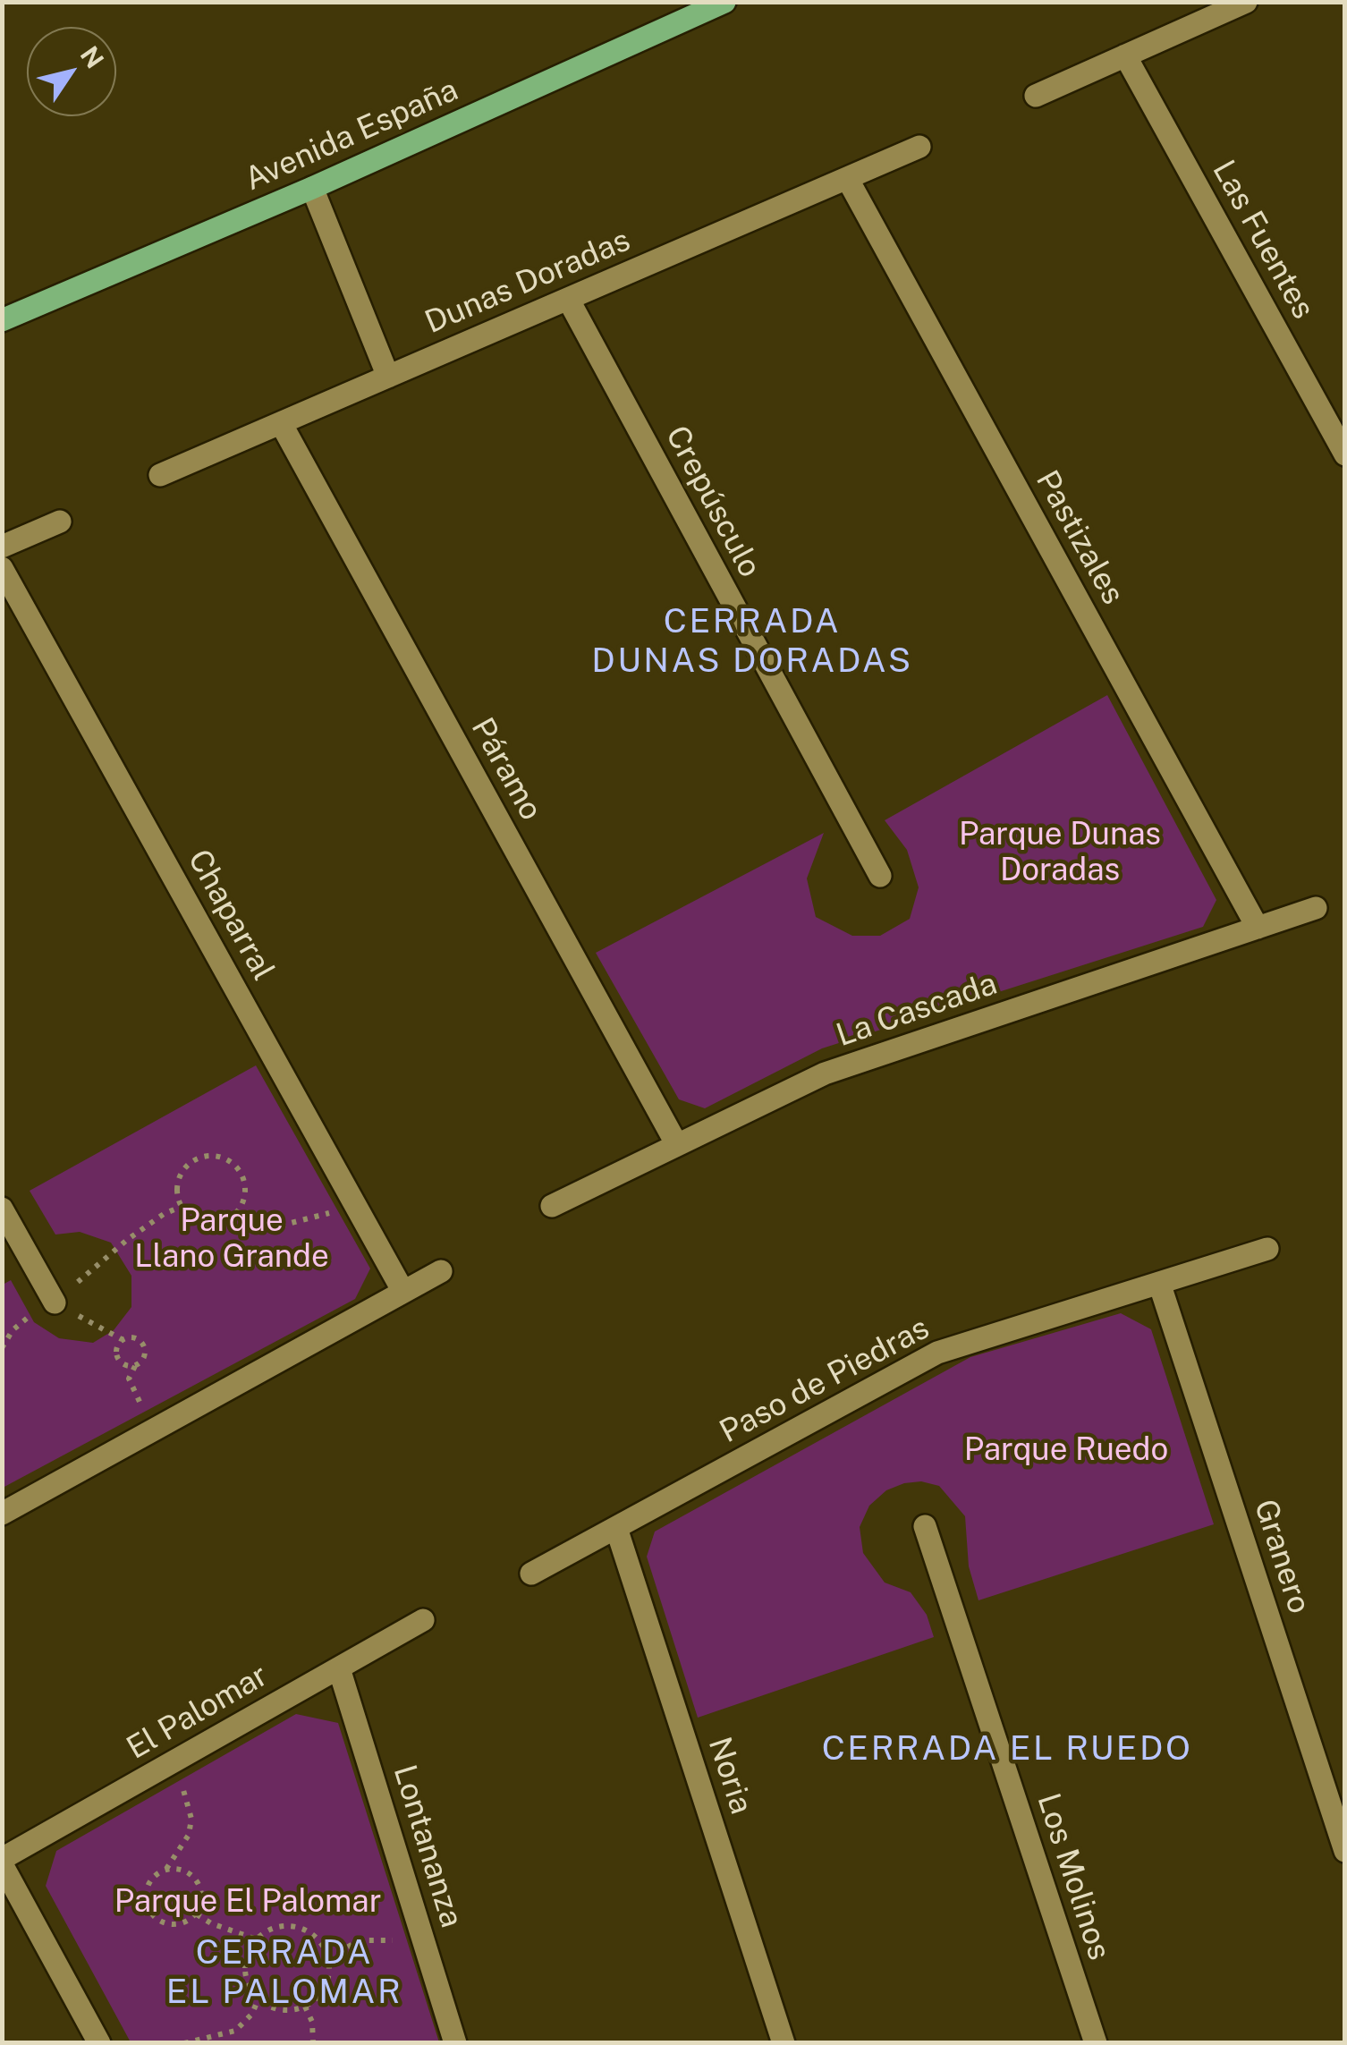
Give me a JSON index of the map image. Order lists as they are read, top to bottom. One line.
{"streets":{"main road":["Avenida España"],"street":["Las Fuentes","Dunas Doradas","Crepúsculo","Pastizales","Páramo","Chaparral","La Cascada","Paso de Piedras","Granero","El Palomar","Noria","Lontananza","Los Molinos"]},"crossings":[["Dunas Doradas","Crepúsculo"],["Dunas Doradas","Pastizales"],["Dunas Doradas","Páramo"],["Pastizales","La Cascada"],["Páramo","La Cascada"],["Paso de Piedras","Granero"],["Paso de Piedras","Noria"],["El Palomar","Lontananza"]],"districts":["CERRADA DUNAS DORADAS","CERRADA EL RUEDO","CERRADA EL PALOMAR"],"parks":["Parque Dunas Doradas","Parque Llano Grande","Parque Ruedo","Parque El Palomar"],"north":"top right"}
